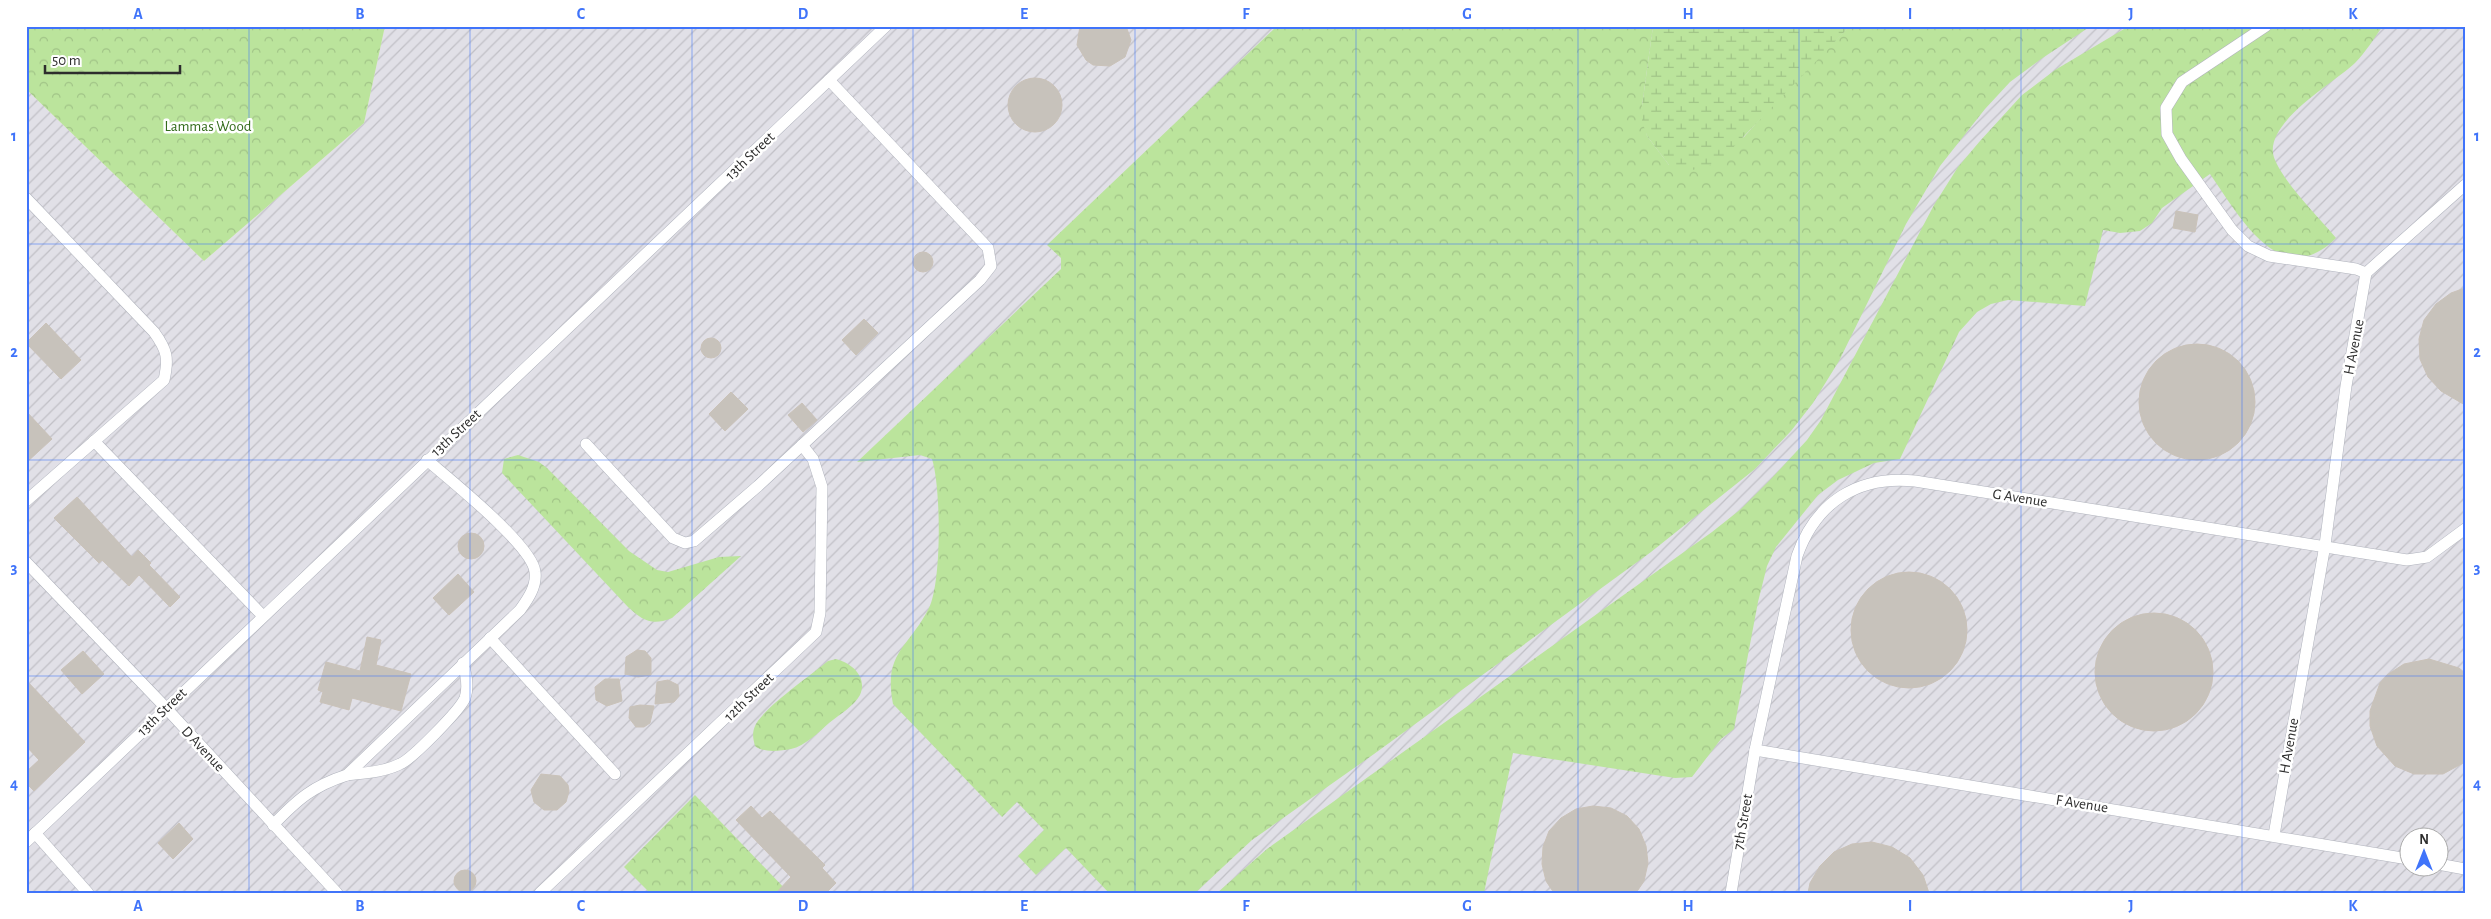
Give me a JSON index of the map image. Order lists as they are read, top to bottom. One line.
{"streets":{"lane":["13th Street","H Avenue","G Avenue","12th Street","D Avenue","F Avenue","7th Street"]},"crossings":[["13th Street","D Avenue"],["H Avenue","G Avenue"],["H Avenue","F Avenue"],["G Avenue","F Avenue"],["G Avenue","7th Street"],["F Avenue","7th Street"]],"parks":["Lammas Wood"],"scale_bar":"50 m","north":"top","grid":{"columns":["A","B","C","D","E","F","G","H","I","J","K"],"rows":["1","2","3","4"]}}
